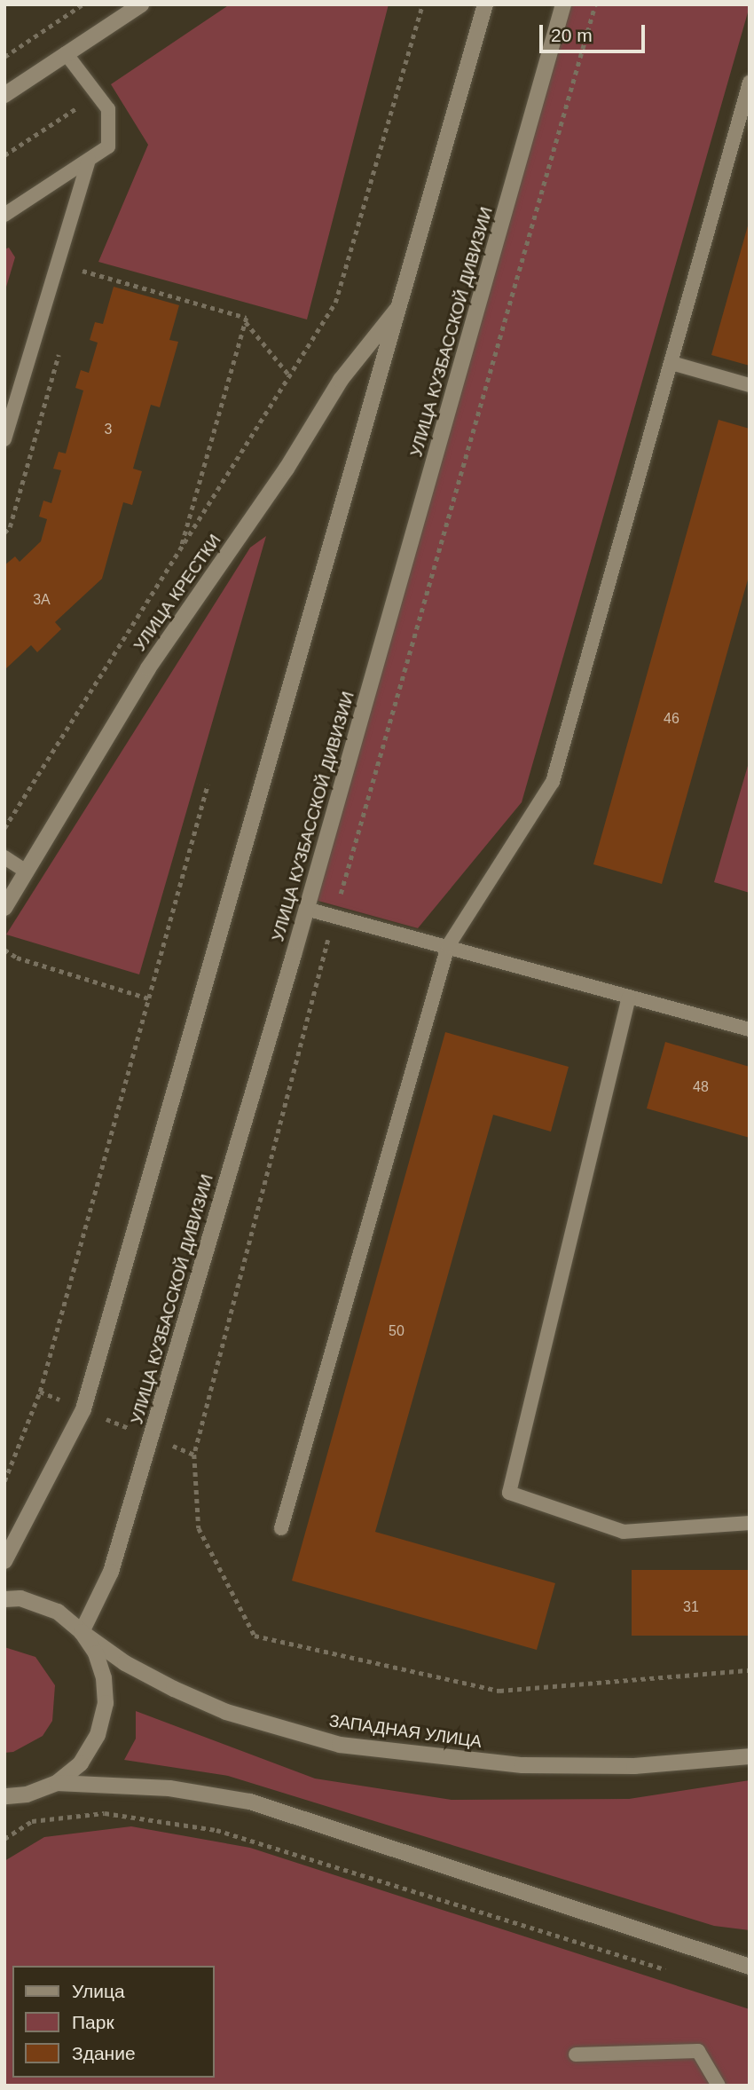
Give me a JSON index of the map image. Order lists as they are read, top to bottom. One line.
{"streets":{"street":["УЛИЦА КУЗБАССКОЙ ДИВИЗИИ","УЛИЦА КРЕСТКИ","ЗАПАДНАЯ УЛИЦА"]},"crossings":[["УЛИЦА КУЗБАССКОЙ ДИВИЗИИ","ЗАПАДНАЯ УЛИЦА"]],"house_numbers":["3","3А","46","48","50","31"],"legend":["Улица","Парк","Здание"],"scale_bar":"20 m"}
